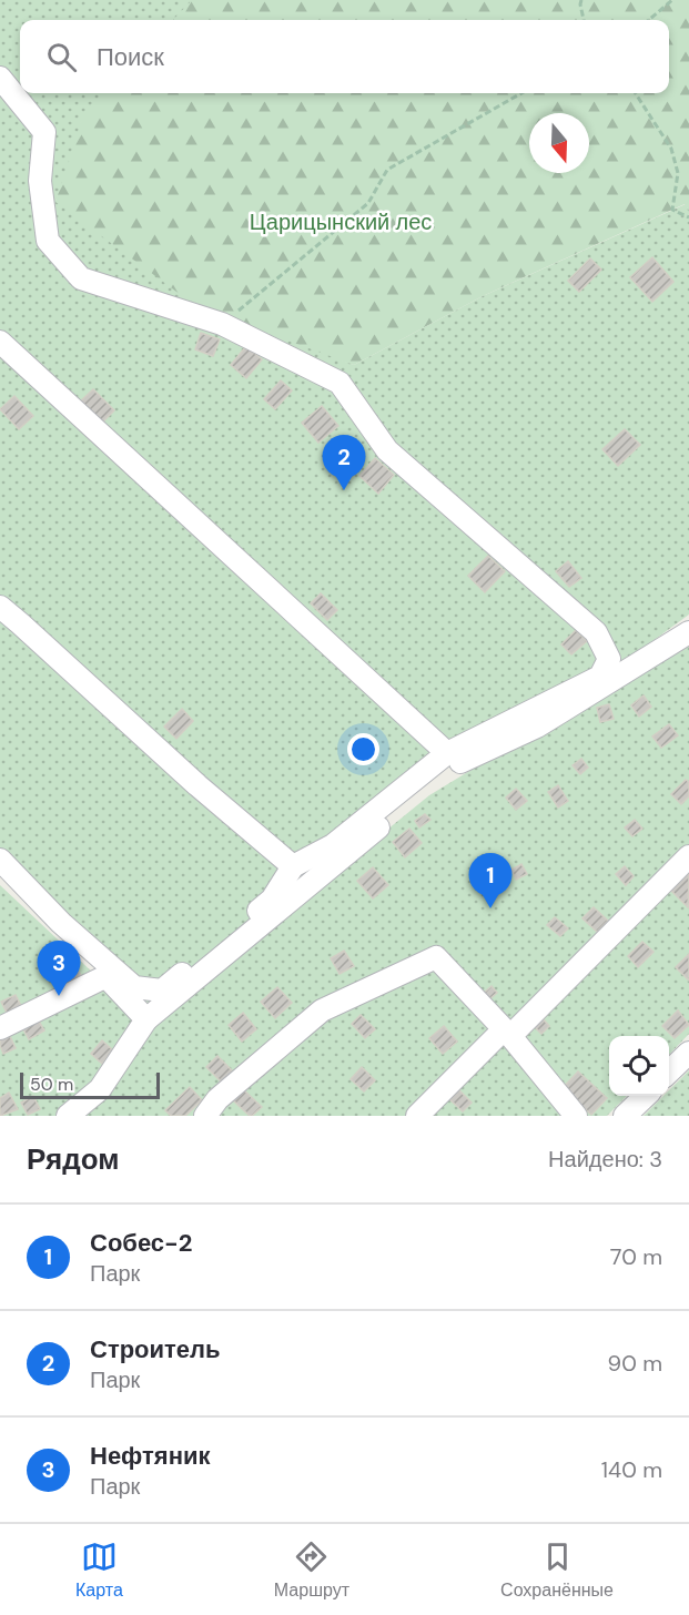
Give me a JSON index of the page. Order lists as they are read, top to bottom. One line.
{"parks":["Царицынский лес"],"scale_bar":"50 m","north":"bottom","page":{"search":"Поиск","pins":["2","1","3"],"scale":"50 m","heading":["Рядом","Найдено: 3"],"list":[{"mark":"1","name":"Собес-2","note":"Парк","value":"70 m"},{"mark":"2","name":"Строитель","note":"Парк","value":"90 m"},{"mark":"3","name":"Нефтяник","note":"Парк","value":"140 m"}],"nav":["Карта","Маршрут","Сохранённые"]}}
